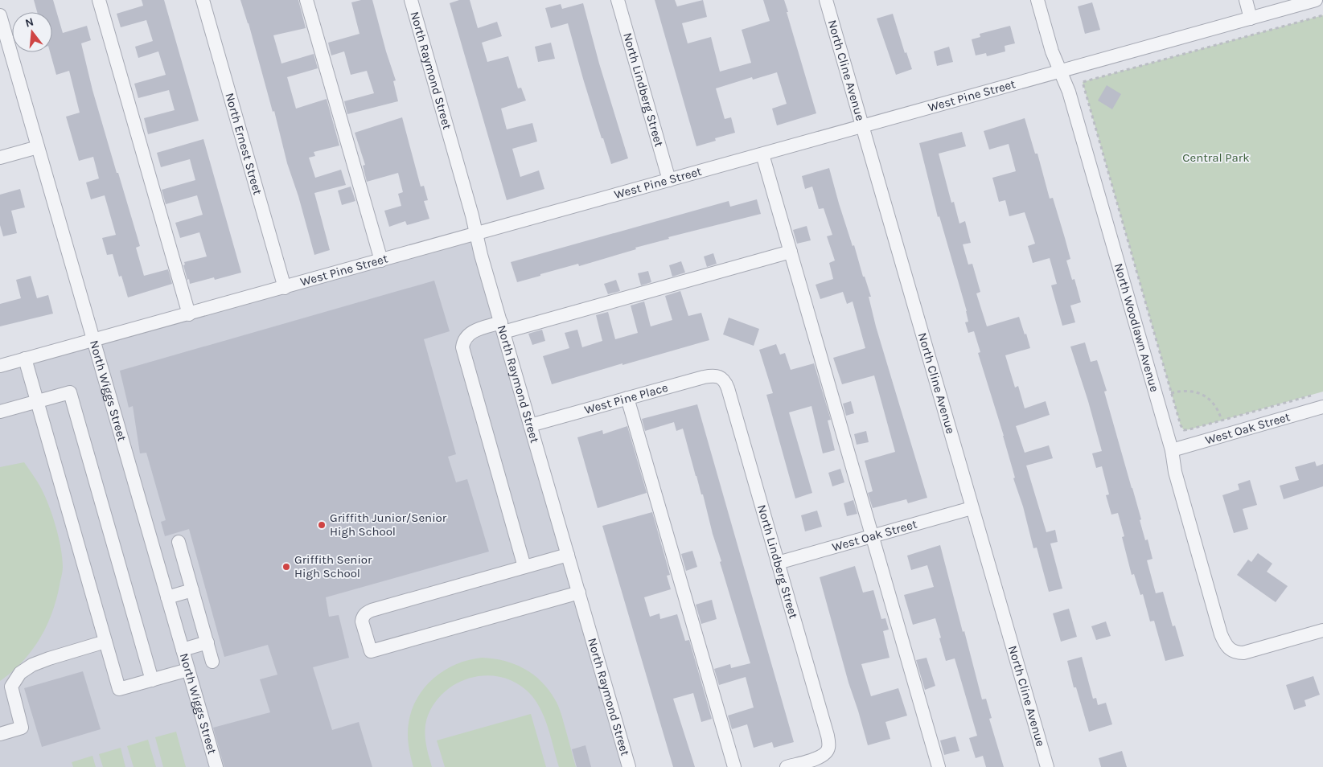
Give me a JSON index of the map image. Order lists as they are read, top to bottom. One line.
{"streets":{"street":["North Raymond Street","North Cline Avenue","North Lindberg Street","West Pine Street","North Ernest Street","North Woodlawn Avenue","North Wiggs Street","West Pine Place","West Oak Street"]},"crossings":[["North Raymond Street","West Pine Street"],["North Raymond Street","West Pine Place"],["North Cline Avenue","West Pine Street"],["North Cline Avenue","West Oak Street"],["North Lindberg Street","West Pine Street"],["North Lindberg Street","West Pine Place"],["North Lindberg Street","West Oak Street"],["West Pine Street","North Ernest Street"],["West Pine Street","North Woodlawn Avenue"],["West Pine Street","North Wiggs Street"],["North Woodlawn Avenue","West Oak Street"]],"parks":["Central Park"],"places":["Griffith Junior/Senior High School","Griffith Senior High School"],"north":"top"}
